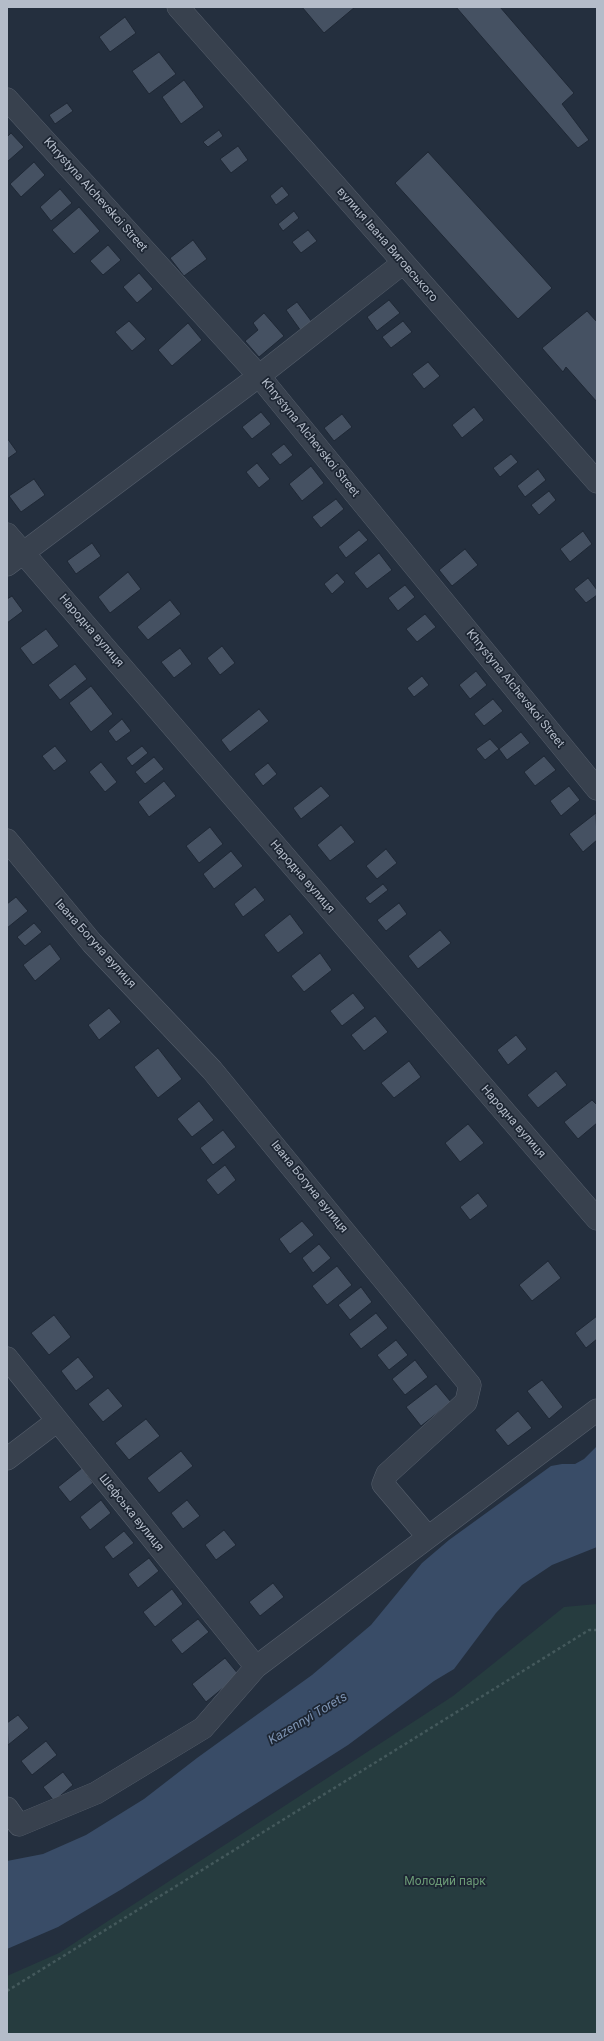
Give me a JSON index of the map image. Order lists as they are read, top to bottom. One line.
{"streets":{"street":["Khrystyna Alchevskoi Street","вулиця Івана Виговського","Народна вулиця","Івана Богуна вулиця","Шефська вулиця"]},"water":["Kazennyi Torets"],"parks":["Молодий парк"]}
